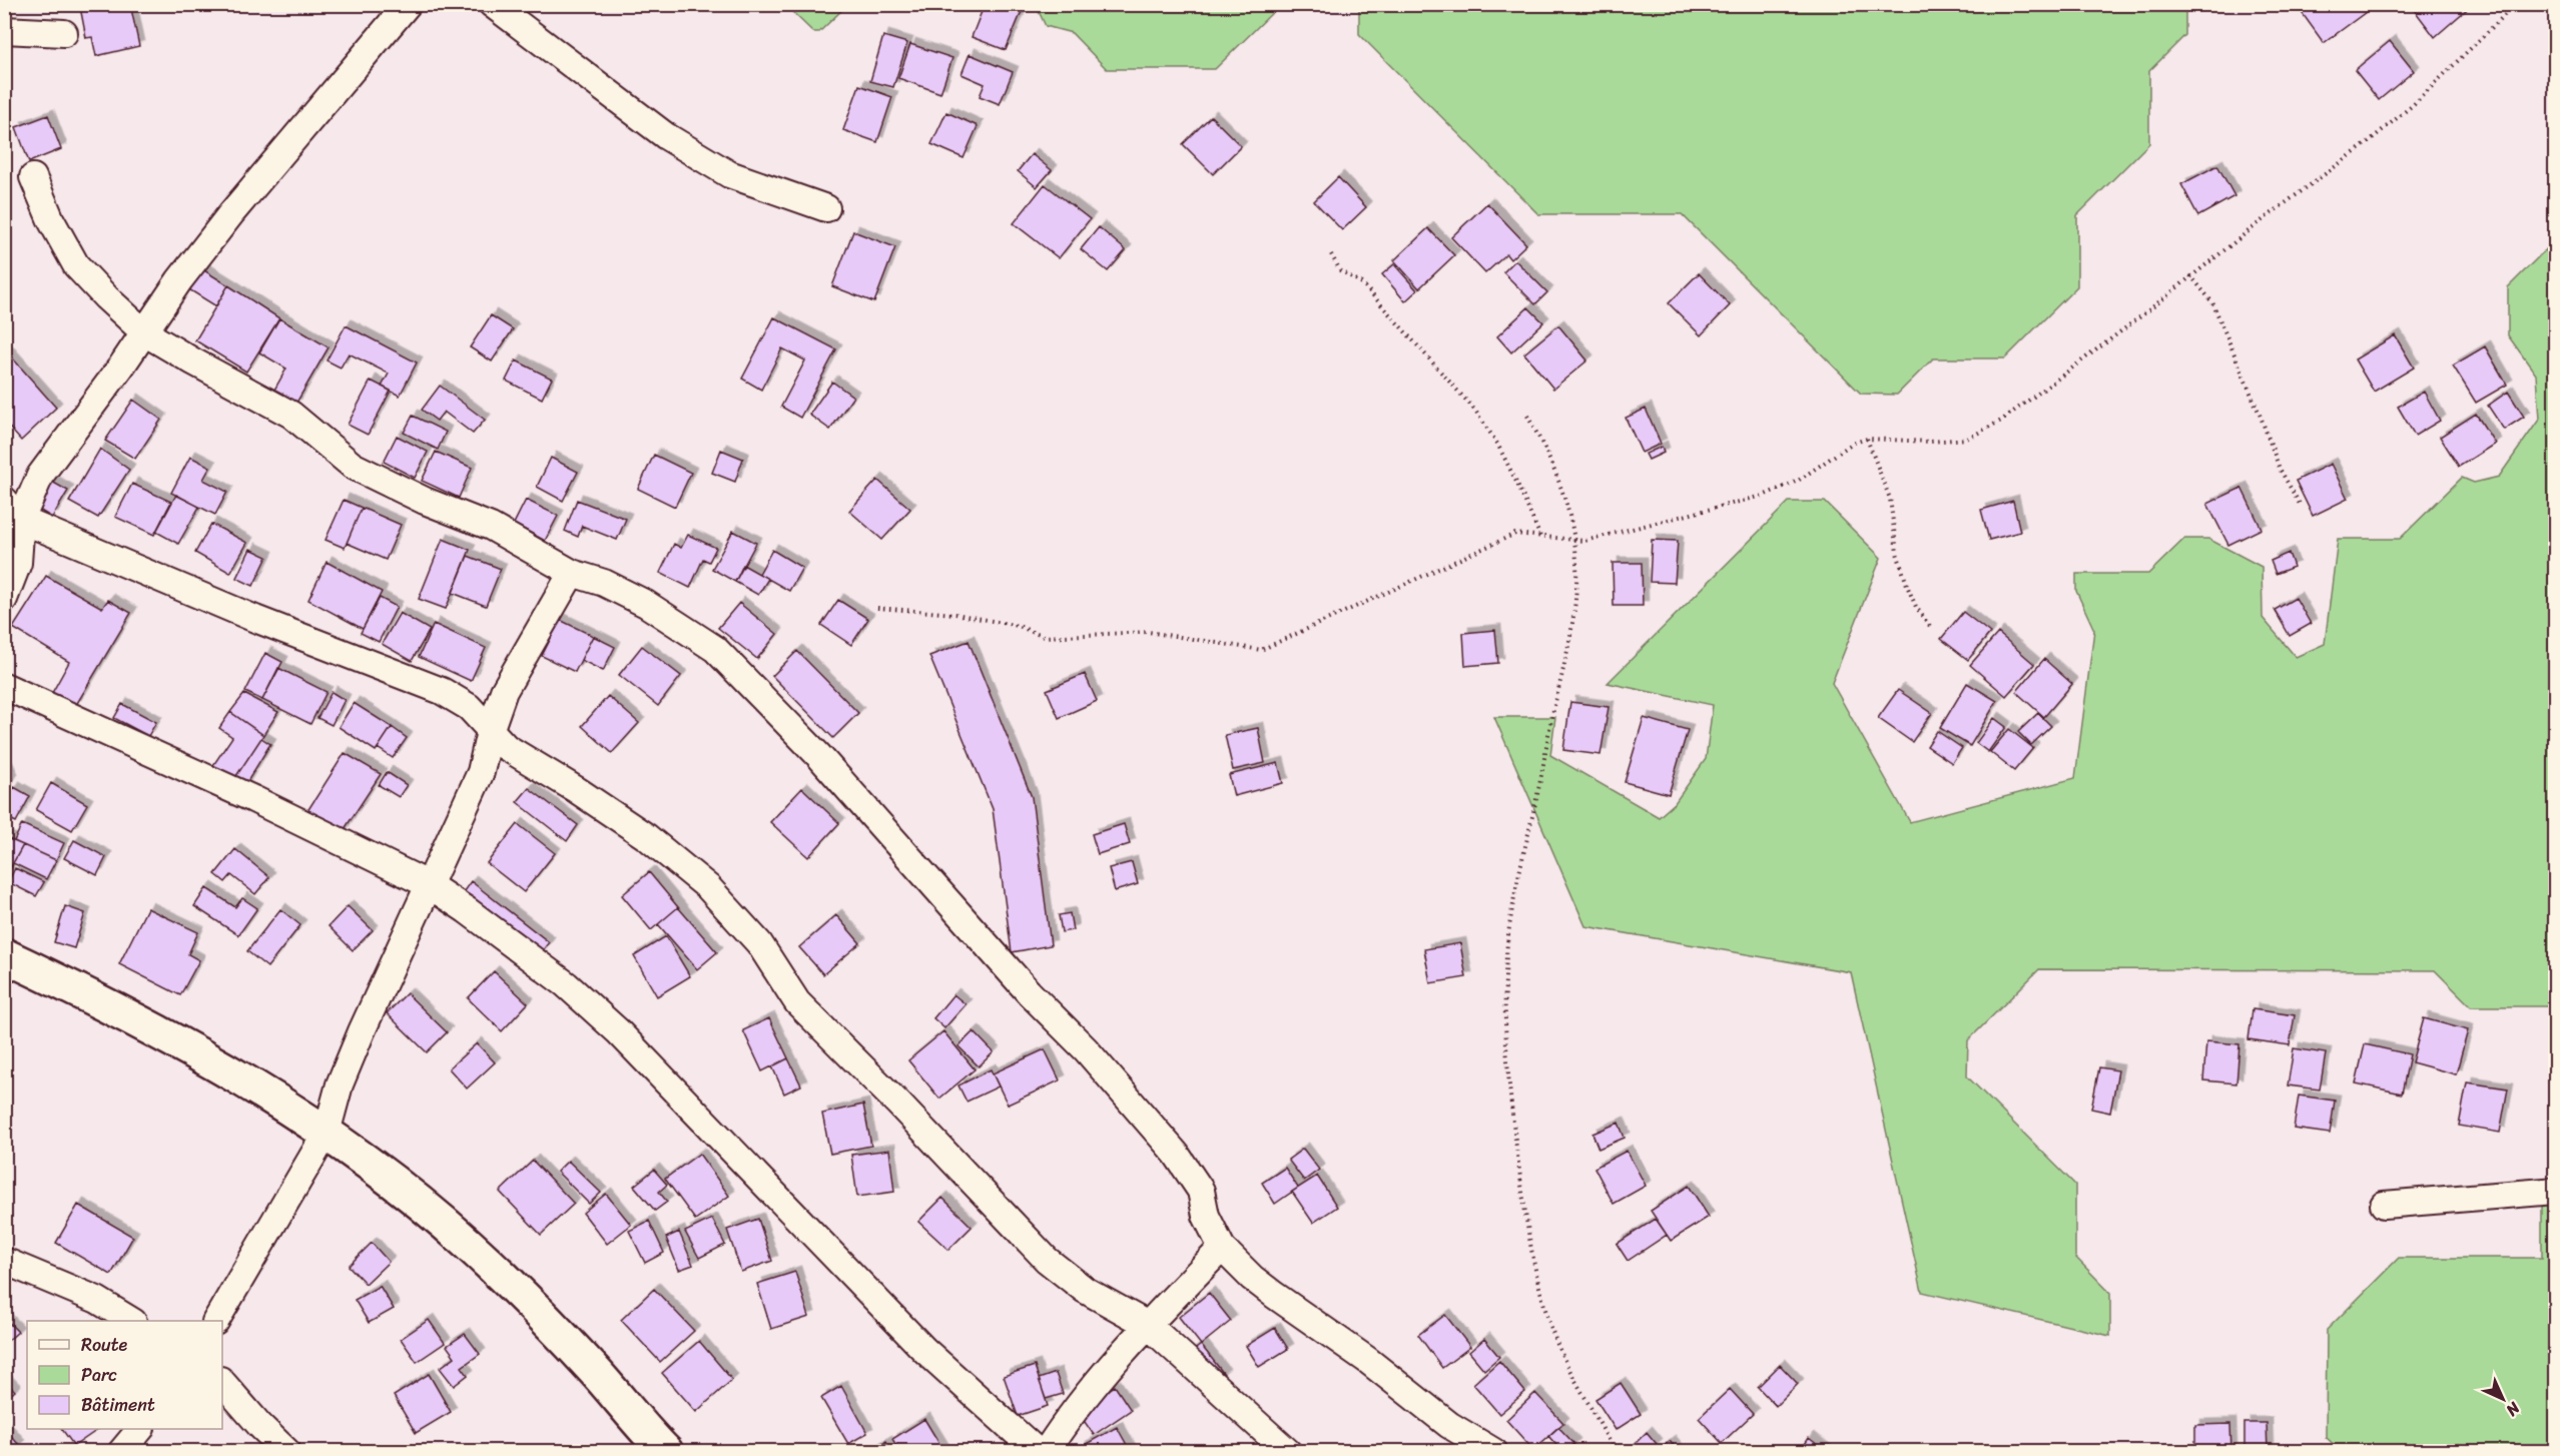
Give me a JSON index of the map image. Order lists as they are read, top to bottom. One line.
{"legend":["Route","Parc","Bâtiment"],"north":"bottom right"}
